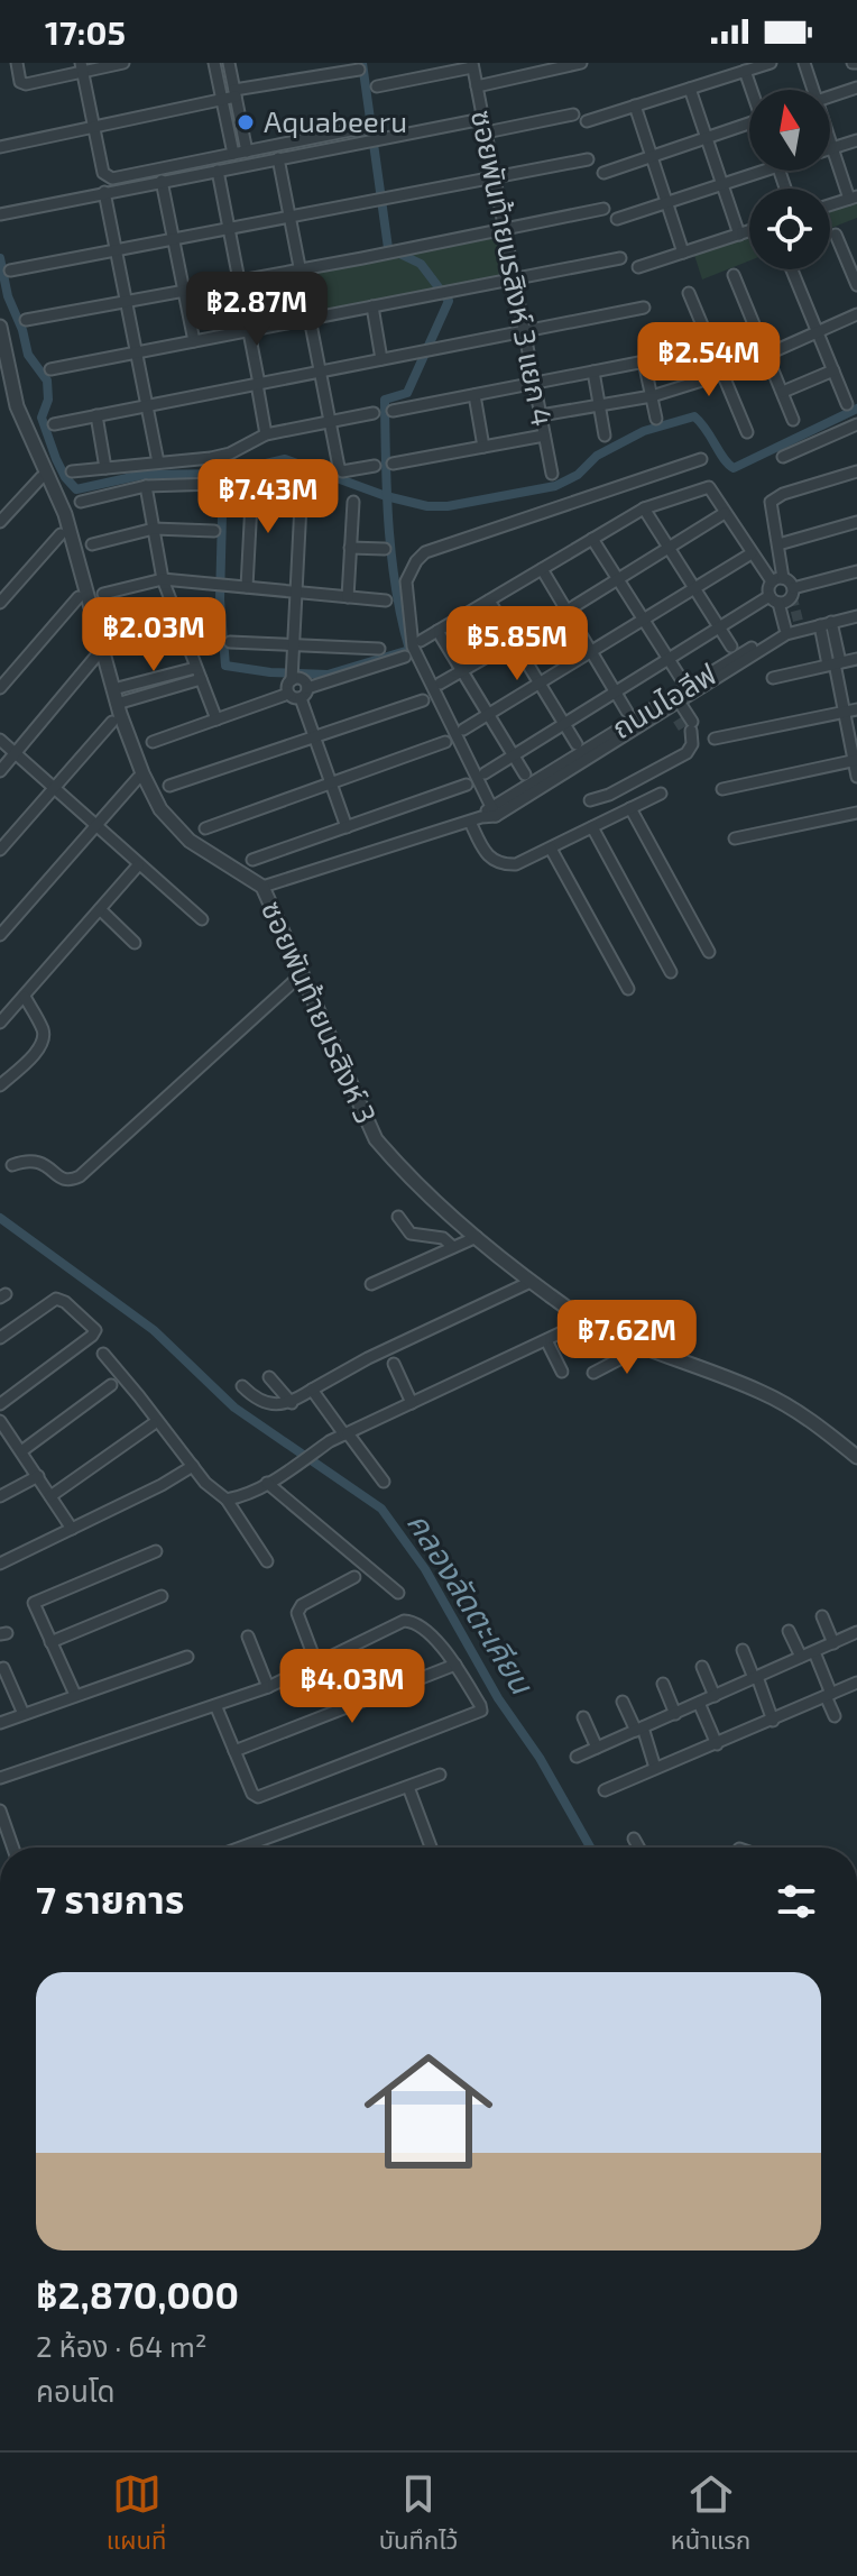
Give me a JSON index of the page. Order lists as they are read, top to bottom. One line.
{"streets":{"street":["ซอยพันท้ายนรสิงห์ 3 แยก 4","ถนนไอลีฟ","ซอยพันท้ายนรสิงห์ 3"]},"crossings":[["ถนนไอลีฟ","ซอยพันท้ายนรสิงห์ 3"]],"water":["คลองลัดตะเคียน"],"places":["Aquabeeru"],"north":"top","page":{"status":"17:05","price":["฿2.87M","฿2.54M","฿7.43M","฿2.03M","฿5.85M","฿7.62M","฿4.03M"],"heading":"7 รายการ","list":[{"name":"฿2,870,000","note":"2 ห้อง · 64 m² · คอนโด"}],"tabs":["แผนที่","บันทึกไว้","หน้าแรก"]}}
